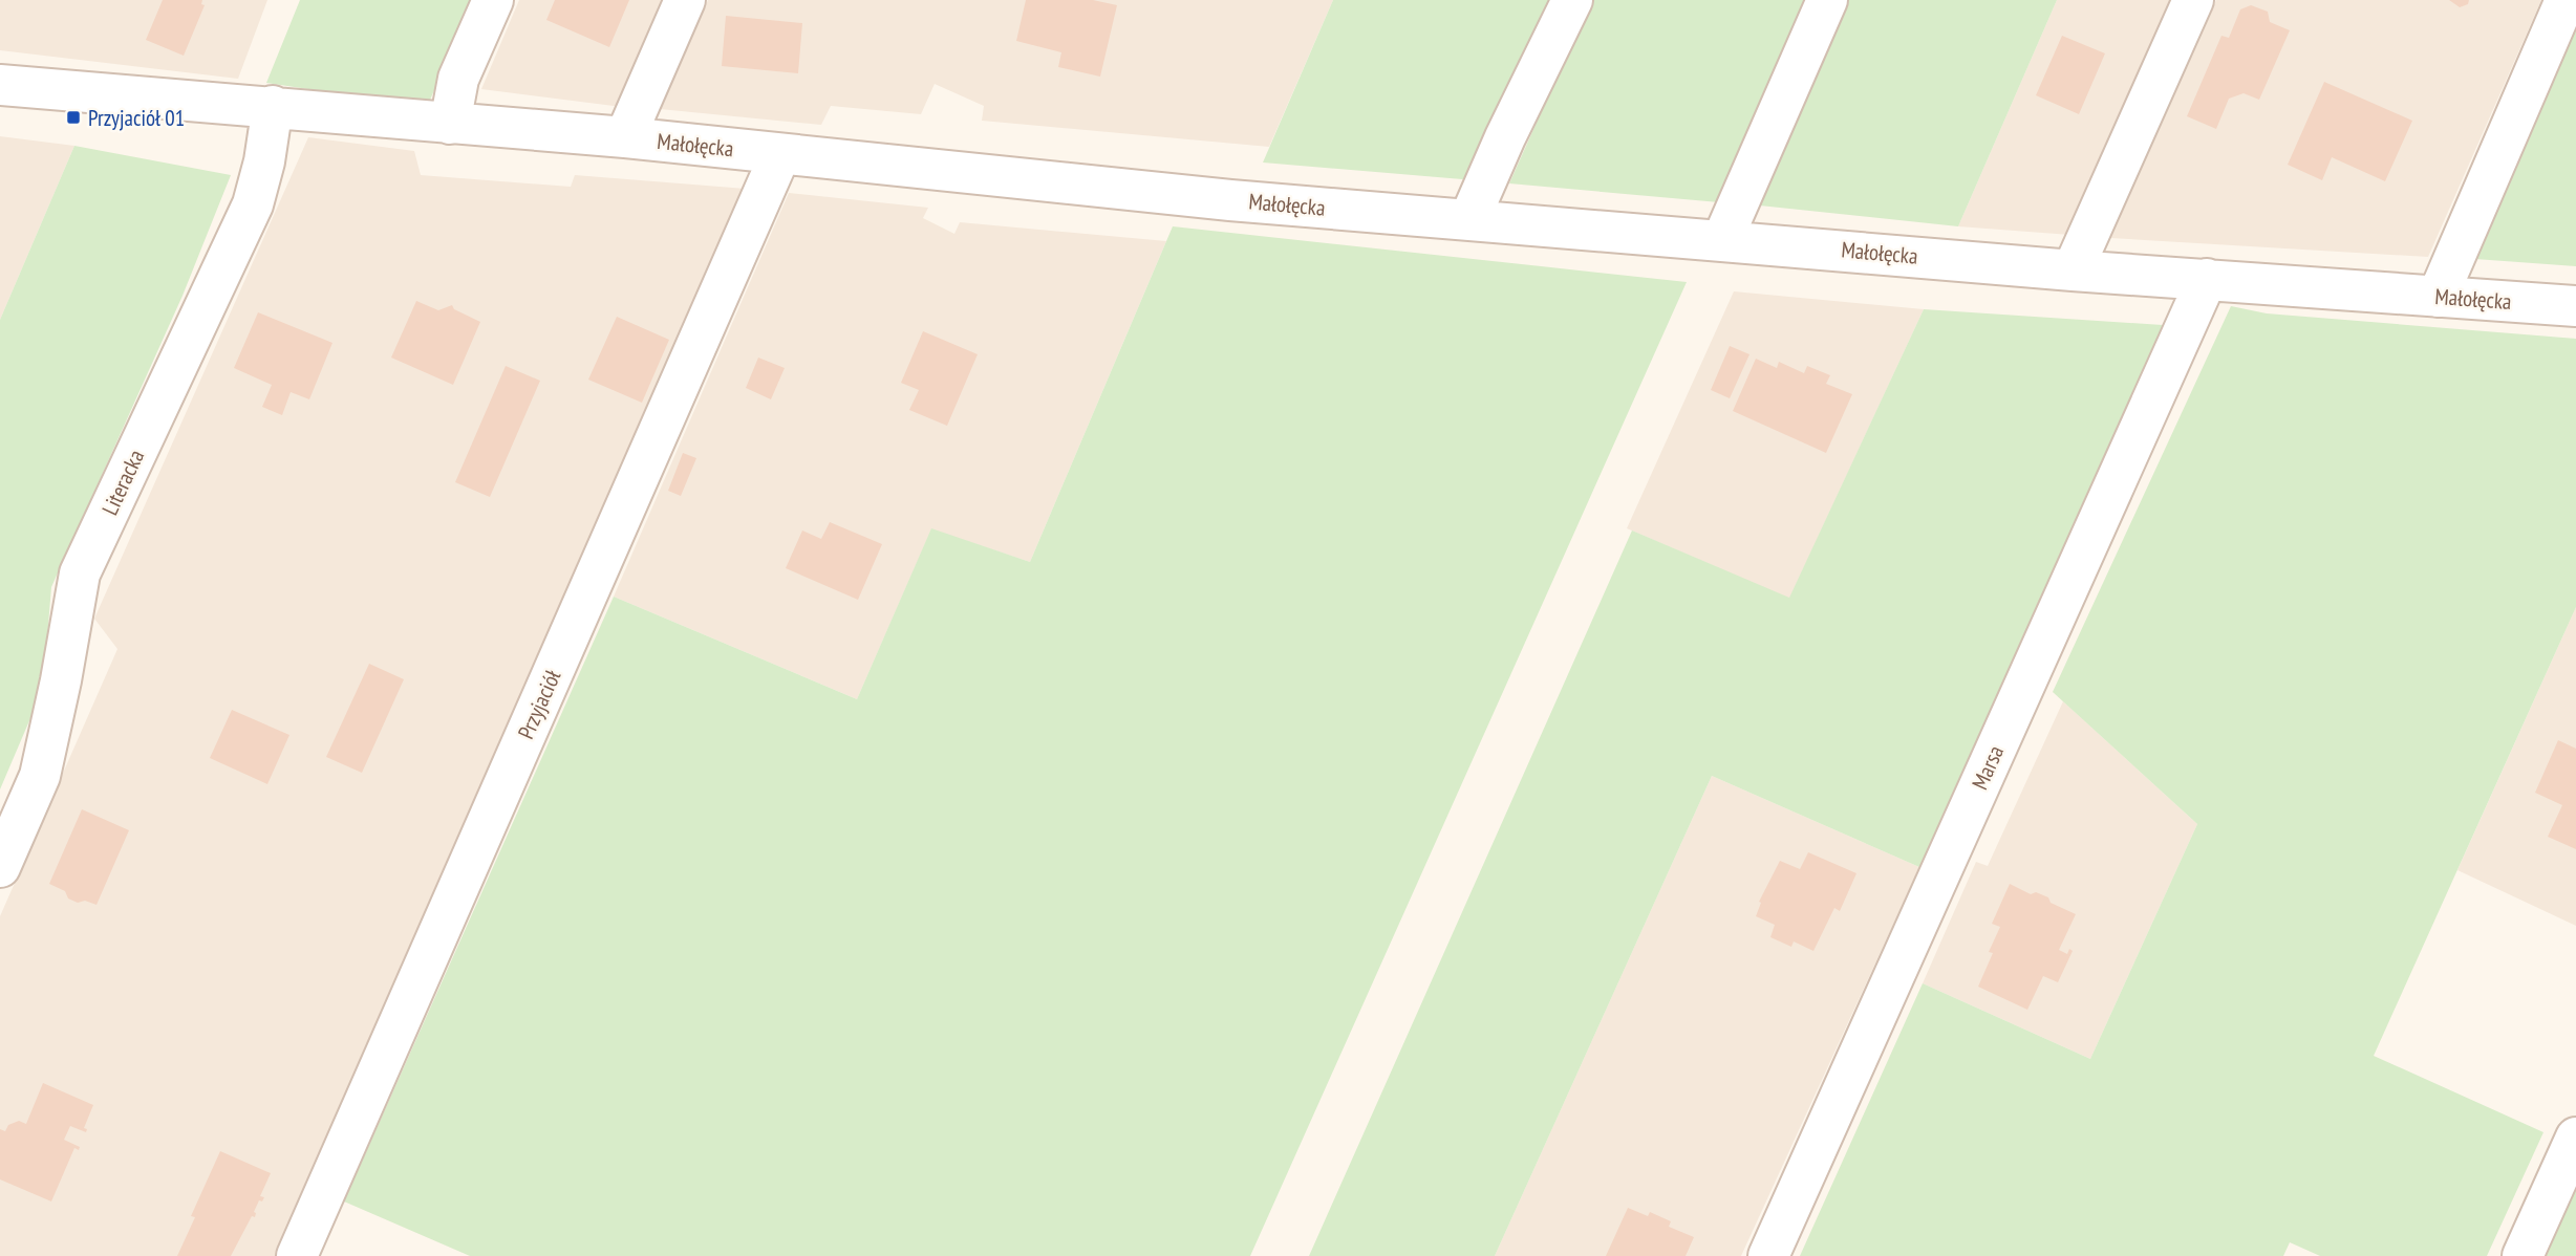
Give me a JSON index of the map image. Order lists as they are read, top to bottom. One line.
{"streets":{"street":["Małołęcka","Literacka","Przyjaciół","Marsa"]},"crossings":[["Małołęcka","Literacka"],["Małołęcka","Przyjaciół"],["Małołęcka","Marsa"]],"places":{"transit":["Przyjaciół 01"]}}
